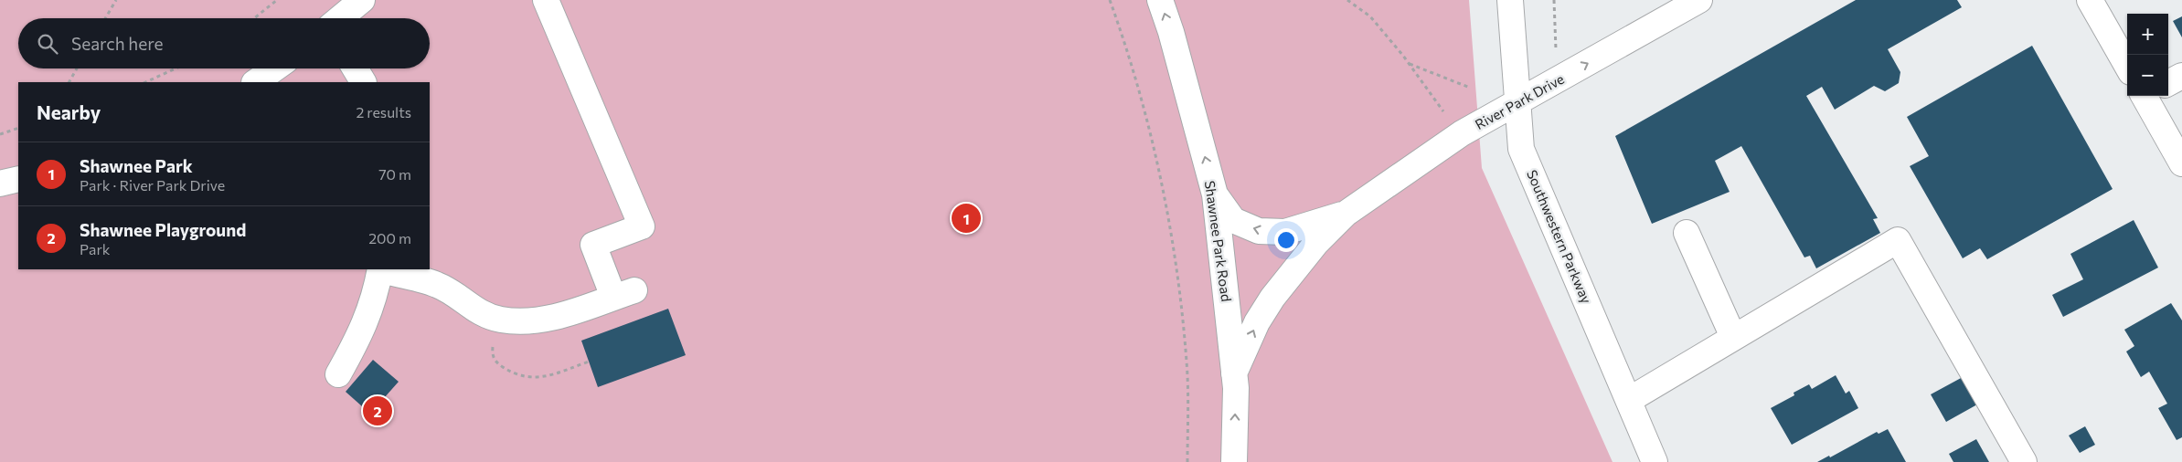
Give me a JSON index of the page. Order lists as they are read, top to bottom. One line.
{"streets":{"street":["River Park Drive","Southwestern Parkway","Shawnee Park Road"]},"crossings":[["River Park Drive","Southwestern Parkway"],["River Park Drive","Shawnee Park Road"]],"one_way":["Shawnee Park Road"],"page":{"map_buttons":["+","−"],"search":"Search here","heading":["Nearby","2 results"],"list":[{"mark":"1","name":"Shawnee Park","note":"Park · River Park Drive","value":"70 m"},{"mark":"2","name":"Shawnee Playground","note":"Park","value":"200 m"}],"pins":["1","2"]}}
